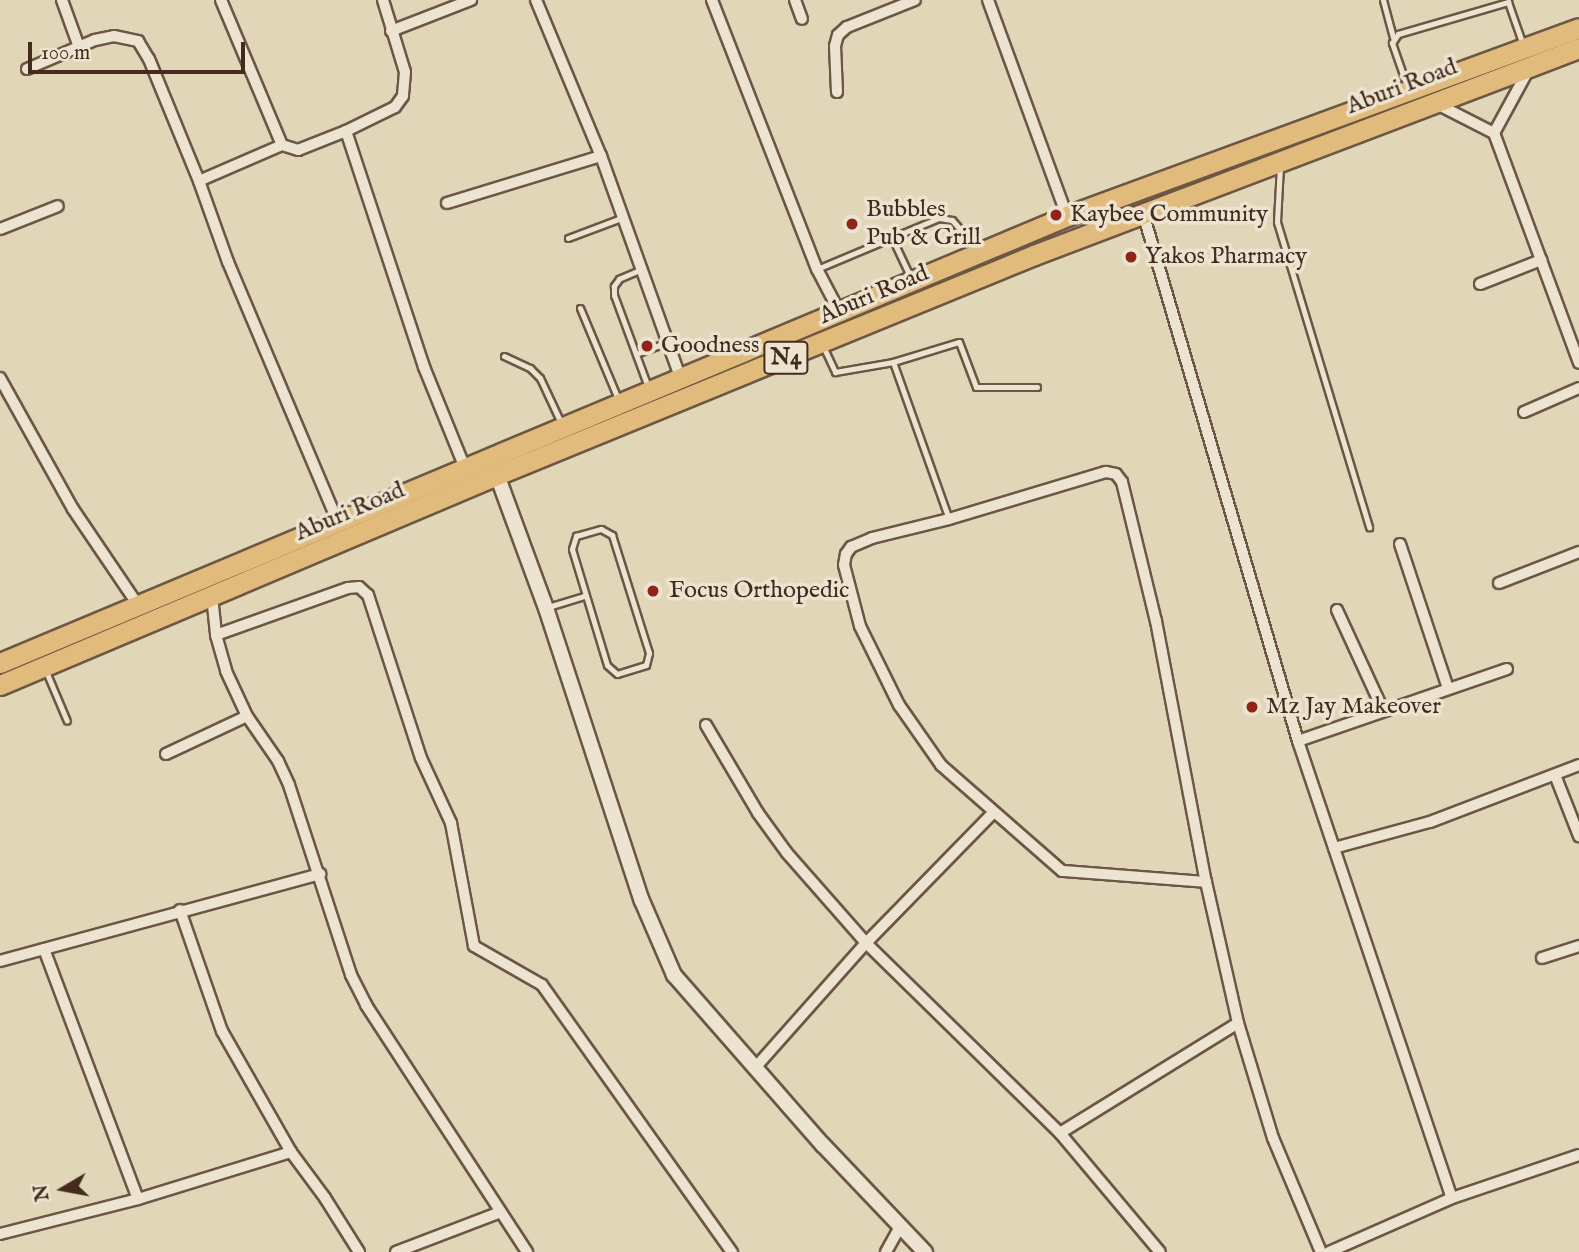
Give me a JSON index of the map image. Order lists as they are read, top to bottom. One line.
{"streets":{"highway":["Aburi Road","N4"]},"places":["Kaybee Community","Bubbles Pub & Grill","Yakos Pharmacy","Goodness","Focus Orthopedic","Mz Jay Makeover"],"scale_bar":"100 m","north":"left"}
